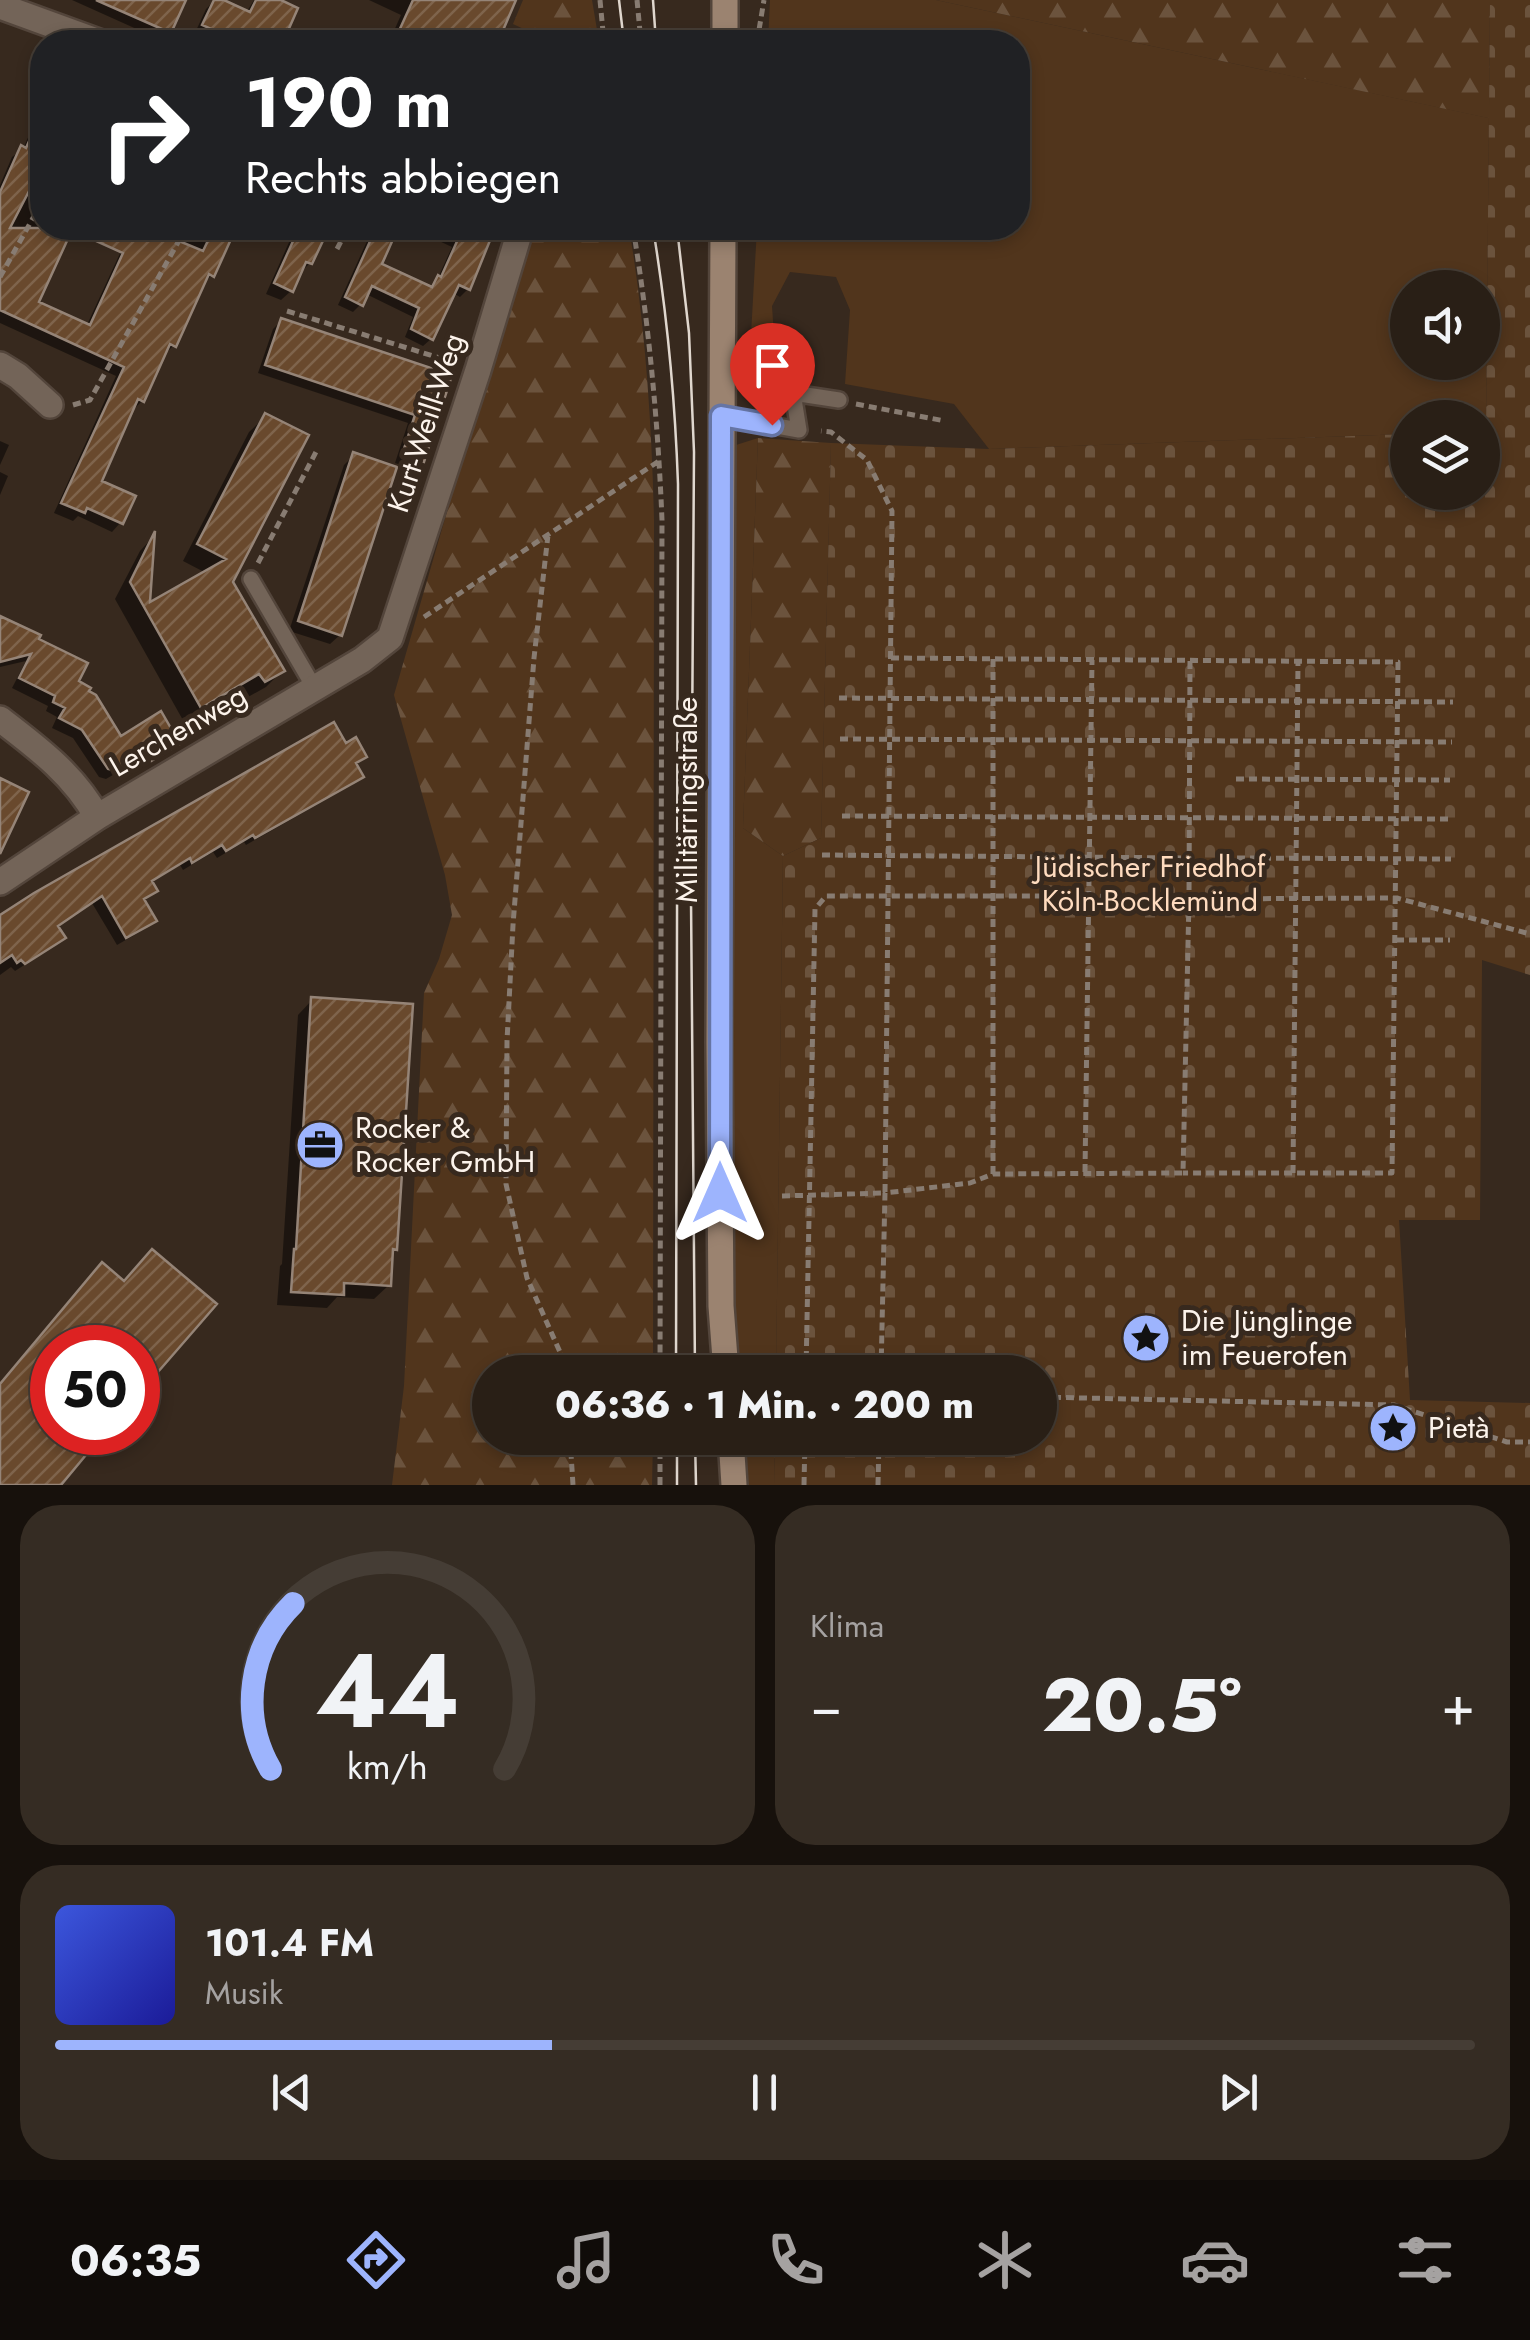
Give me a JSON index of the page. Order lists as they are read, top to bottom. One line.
{"streets":{"main road":["Militärringstraße"],"street":["Kurt-Weill-Weg","Lerchenweg"]},"crossings":[["Kurt-Weill-Weg","Lerchenweg"]],"parks":["Jüdischer Friedhof Köln-Bocklemünd"],"places":{"office":["Rocker & Rocker GmbH"],"place":["Die Jünglinge im Feuerofen","Pietà"]},"page":{"turn":["190 m","Rechts abbiegen"],"limit":"50","trip":"06:36 · 1 Min. · 200 m","tile":"Klima","heat":["−","20.5°","+"],"song":["101.4 FM","Musik"],"tabs":"06:35","gauge":["44","km/h"]}}
